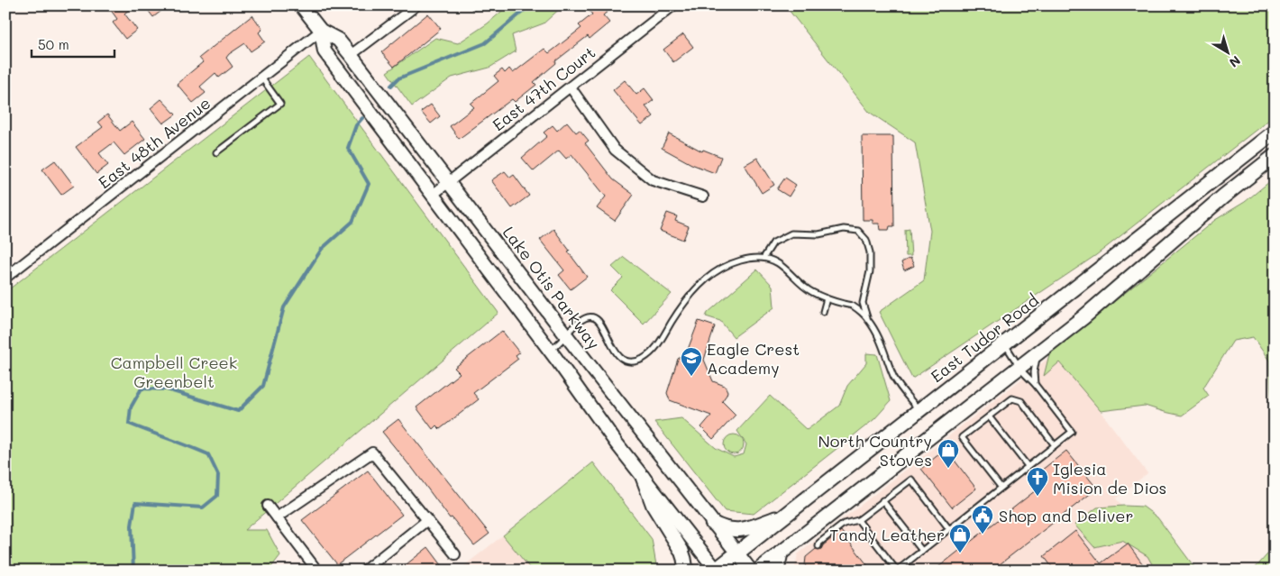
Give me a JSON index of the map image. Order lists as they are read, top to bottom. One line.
{"streets":{"main road":["Lake Otis Parkway","East Tudor Road"],"street":["East 47th Court","East 48th Avenue"]},"crossings":[["East 47th Court","Lake Otis Parkway"],["East 48th Avenue","Lake Otis Parkway"],["Lake Otis Parkway","East Tudor Road"]],"parks":["Campbell Creek Greenbelt"],"places":{"school or university":["Eagle Crest Academy"],"shop":["North Country Stoves","Tandy Leather"],"church":["Iglesia Mision de Dios"],"public building":["Shop and Deliver"]},"scale_bar":"50 m","north":"bottom right"}
